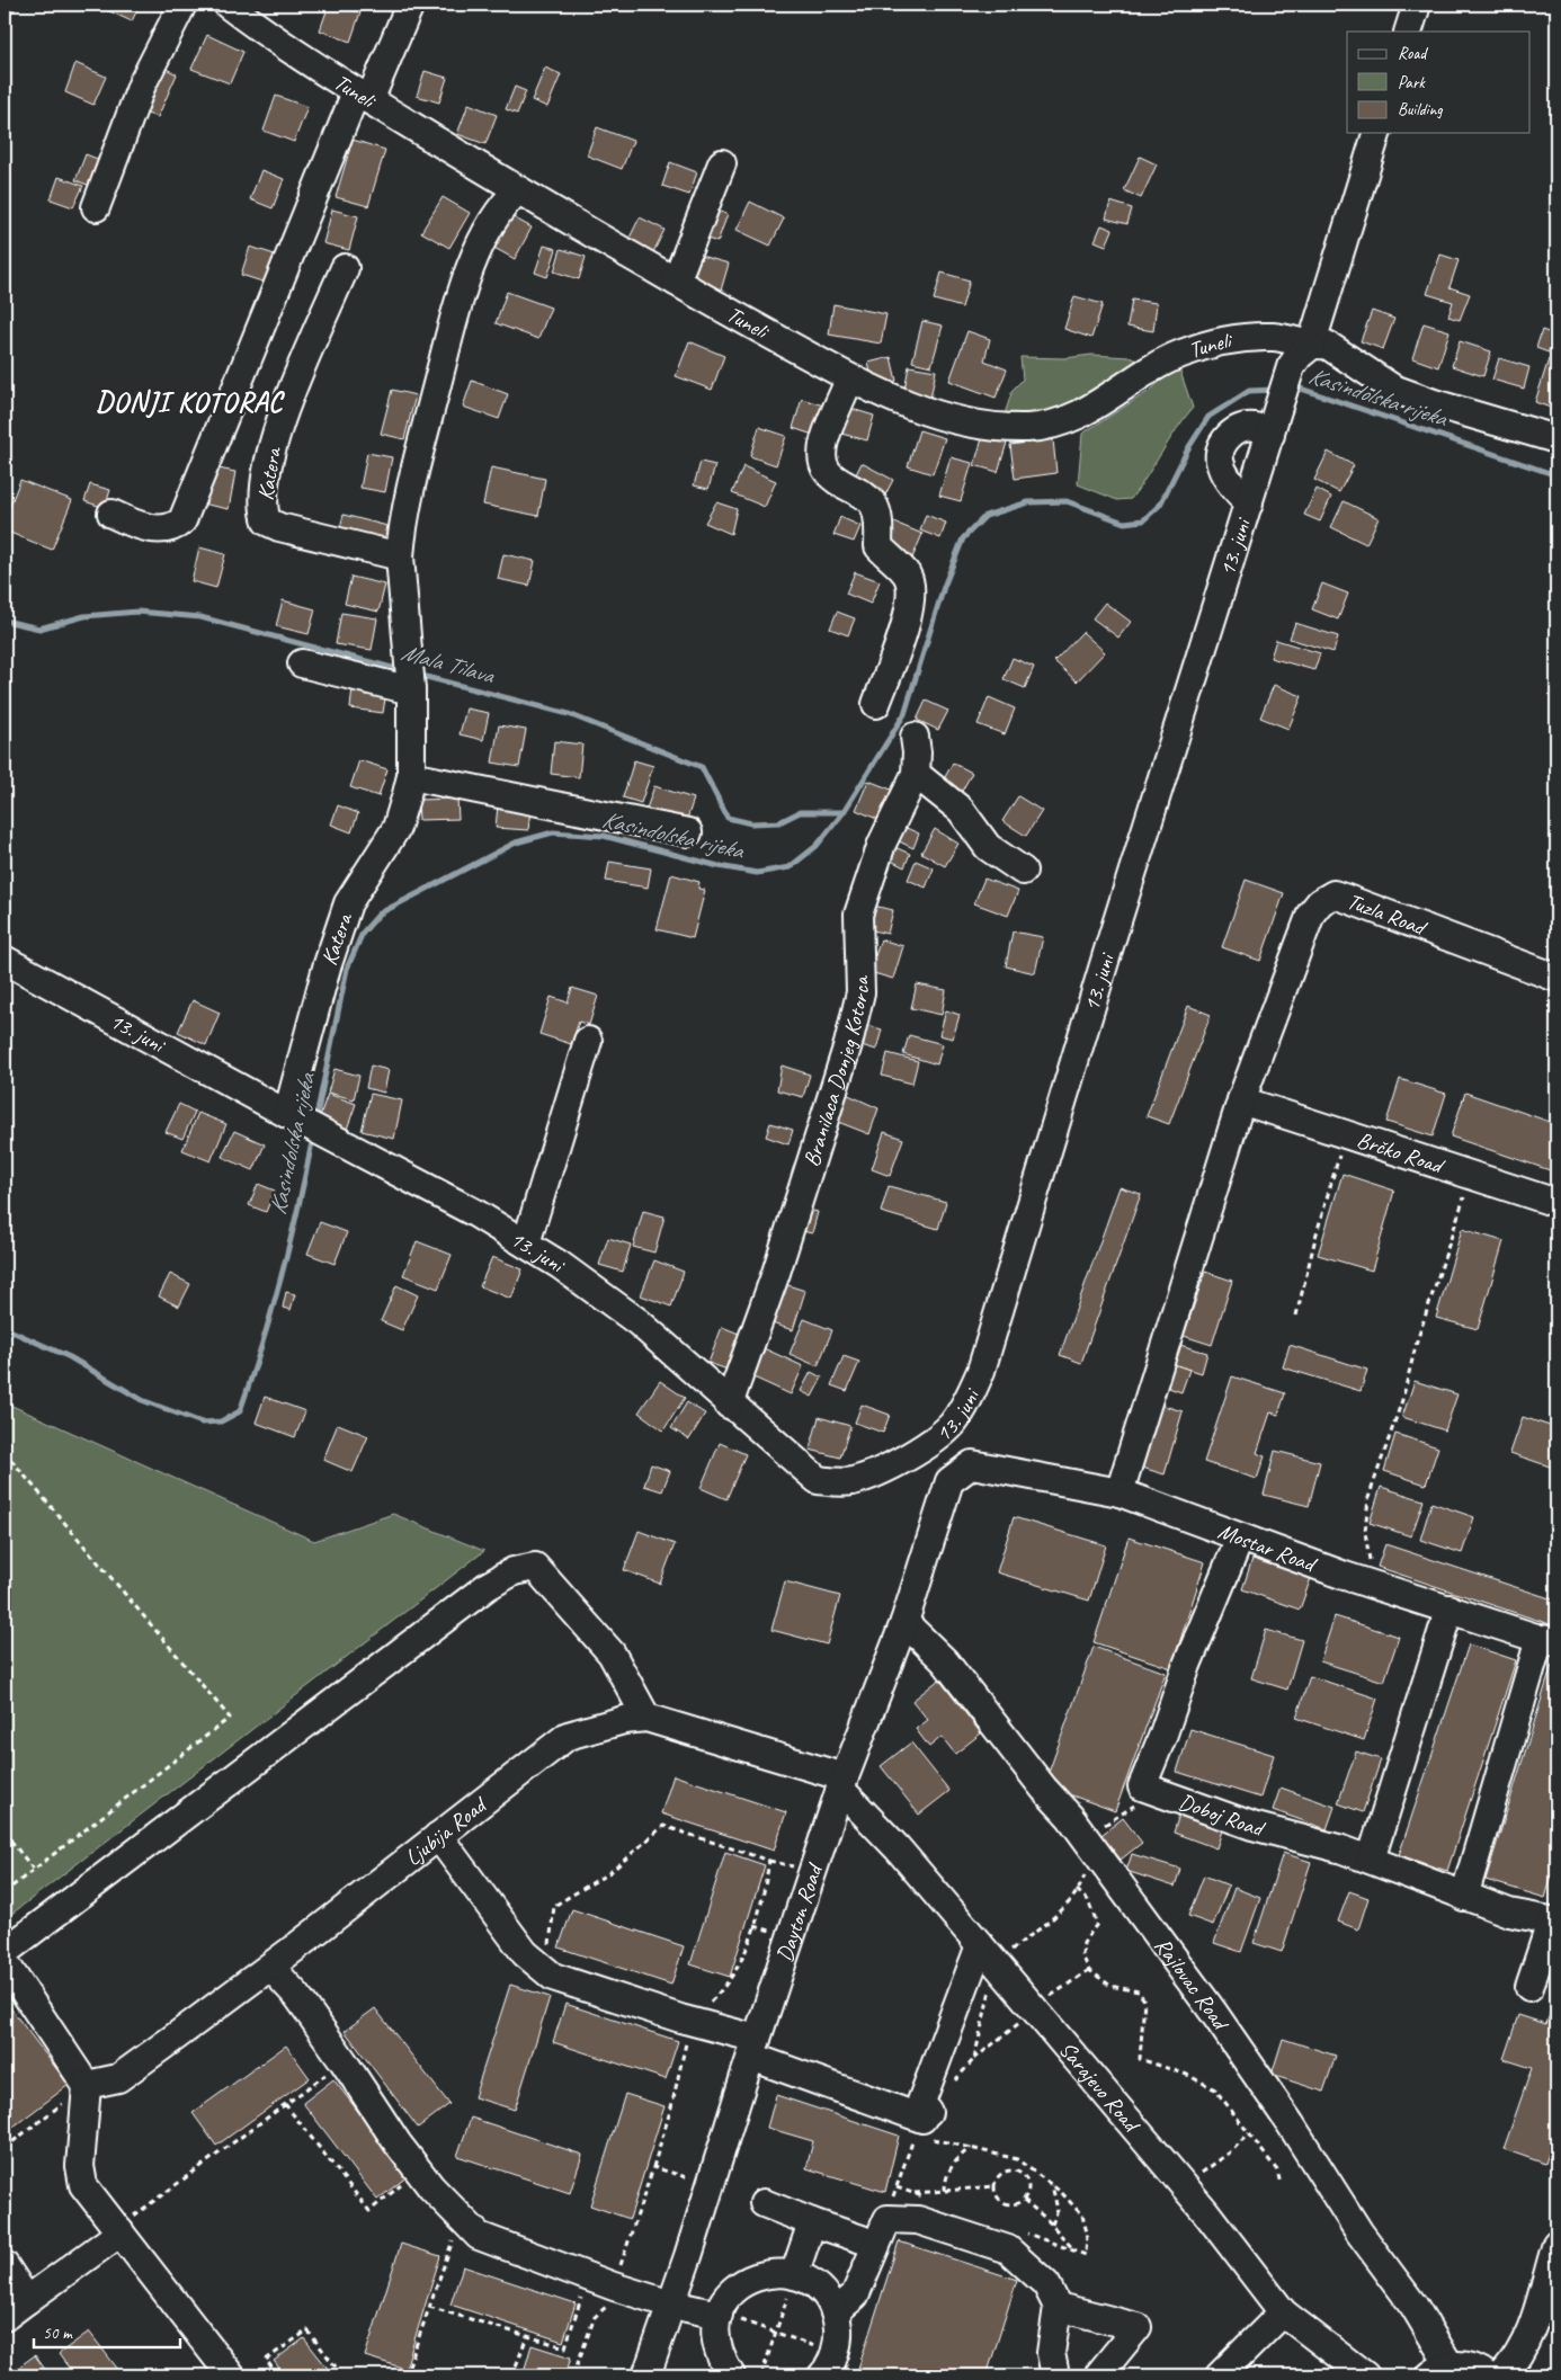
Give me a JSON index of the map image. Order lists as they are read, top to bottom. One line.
{"streets":{"street":["Tuneli","Katera","13. juni","Tuzla Road","Branilaca Donjeg Kotorca","Brčko Road","Mostar Road","Doboj Road","Ljubija Road","Dayton Road","Rajlovac Road","Sarajevo Road"]},"crossings":[["Tuneli","Katera"],["Tuneli","13. juni"],["Katera","13. juni"],["13. juni","Branilaca Donjeg Kotorca"],["Tuzla Road","Brčko Road"],["Mostar Road","Doboj Road"],["Mostar Road","Dayton Road"],["Ljubija Road","Dayton Road"],["Ljubija Road","Sarajevo Road"],["Dayton Road","Rajlovac Road"],["Dayton Road","Sarajevo Road"]],"districts":["DONJI KOTORAC"],"water":["Kasindolska rijeka","Mala Tilava"],"legend":["Road","Park","Building"],"scale_bar":"50 m"}
